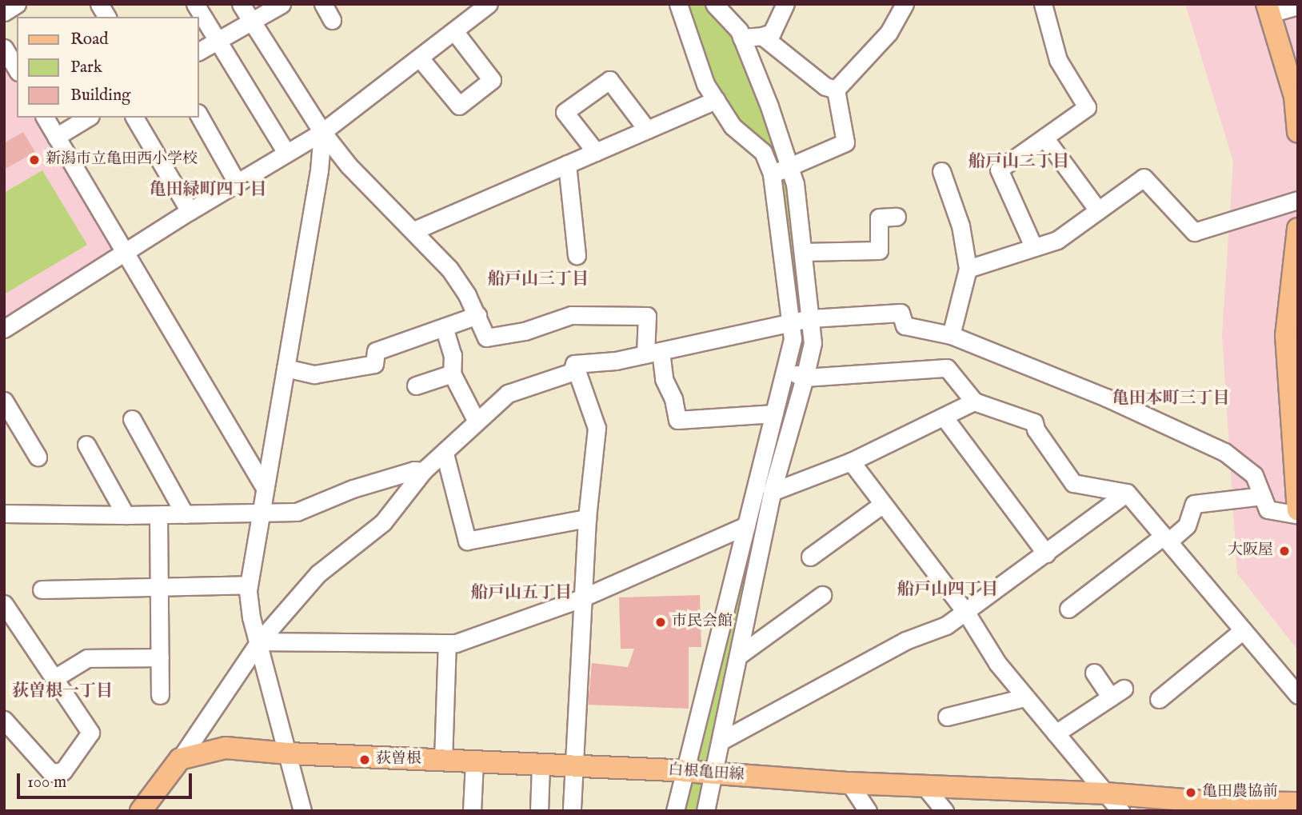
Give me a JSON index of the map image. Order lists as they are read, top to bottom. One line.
{"streets":{"main road":["白根亀田線"]},"districts":["船戸山二丁目","亀田緑町四丁目","船戸山三丁目","亀田本町三丁目","船戸山四丁目","船戸山五丁目","荻曽根一丁目"],"places":["新潟市立亀田西小学校","大阪屋","市民会館","荻曽根","亀田農協前"],"legend":["Road","Park","Building"],"scale_bar":"100 m"}
